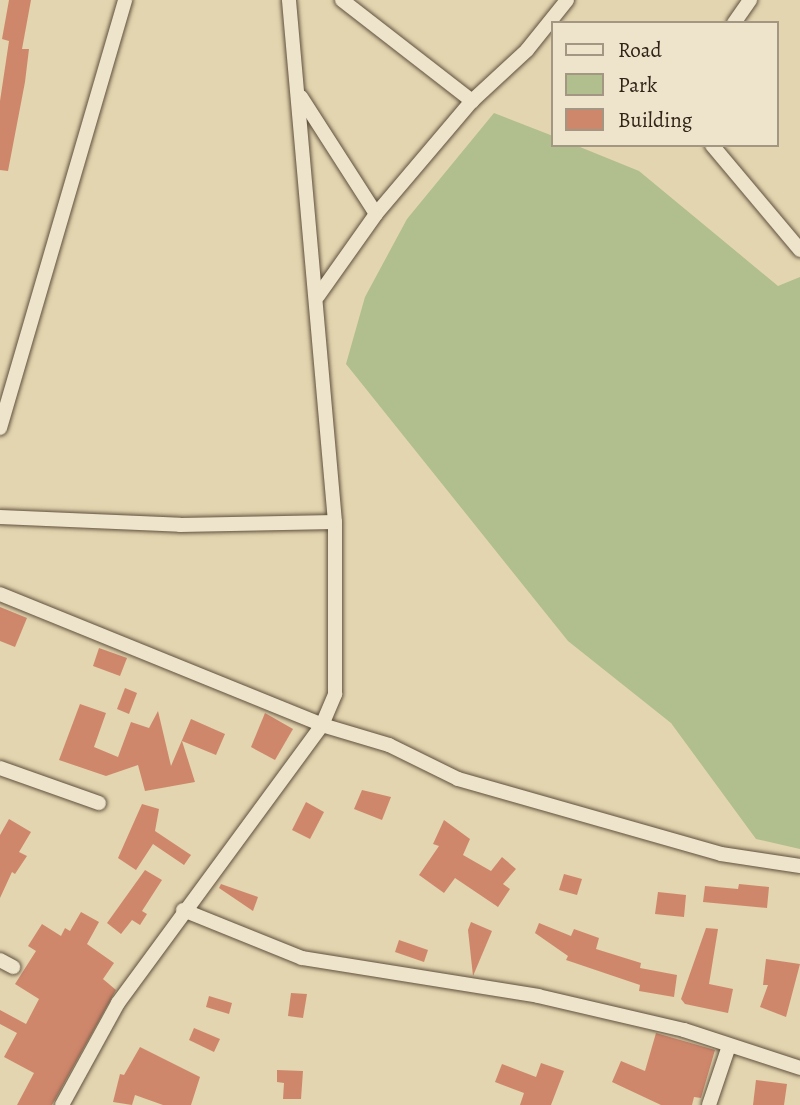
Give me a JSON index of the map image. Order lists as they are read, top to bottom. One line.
{"legend":["Road","Park","Building"]}
